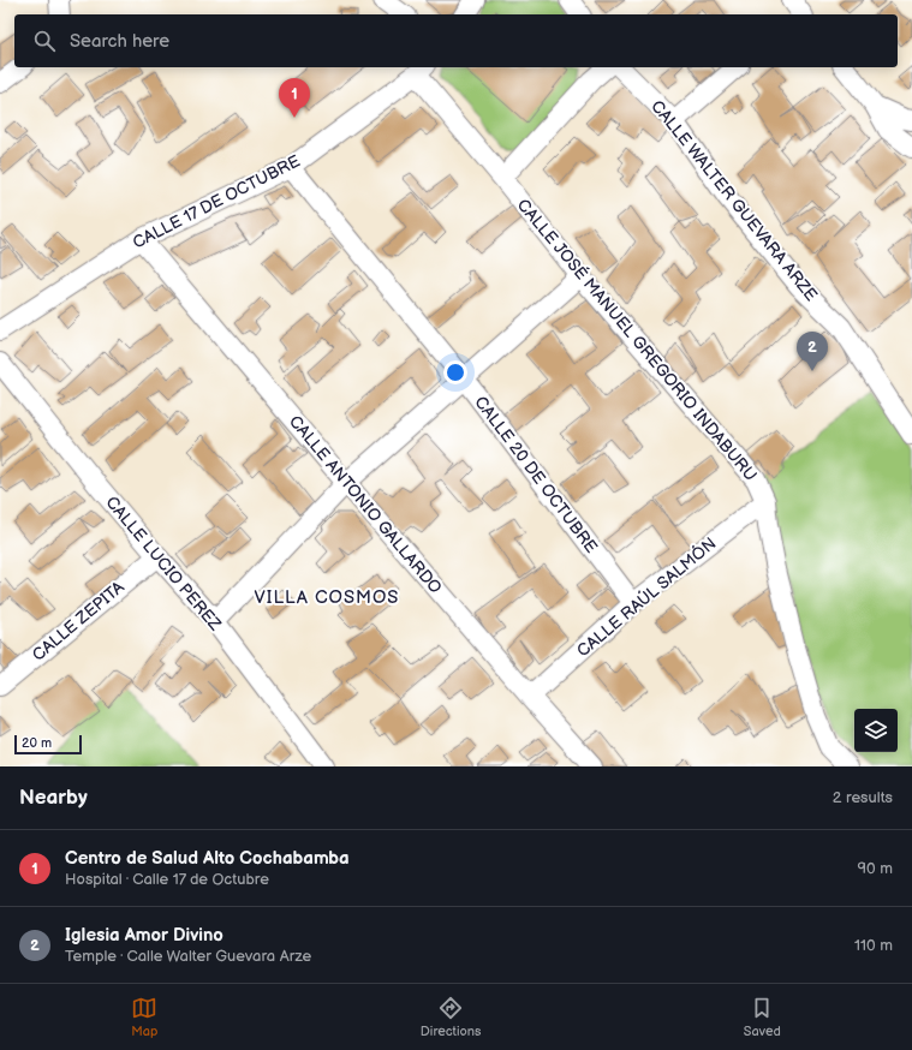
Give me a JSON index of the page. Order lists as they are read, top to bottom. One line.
{"streets":{"street":["CALLE WALTER GUEVARA ARZE","CALLE 17 DE OCTUBRE","CALLE JOSÉ MANUEL GREGORIO INDABURU","CALLE 20 DE OCTUBRE","CALLE ANTONIO GALLARDO","CALLE LUCIO PEREZ","CALLE RAÚL SALMÓN","CALLE ZEPITA"]},"crossings":[["CALLE 17 DE OCTUBRE","CALLE JOSÉ MANUEL GREGORIO INDABURU"],["CALLE 17 DE OCTUBRE","CALLE 20 DE OCTUBRE"],["CALLE 17 DE OCTUBRE","CALLE ANTONIO GALLARDO"],["CALLE JOSÉ MANUEL GREGORIO INDABURU","CALLE RAÚL SALMÓN"],["CALLE 20 DE OCTUBRE","CALLE RAÚL SALMÓN"],["CALLE ANTONIO GALLARDO","CALLE RAÚL SALMÓN"],["CALLE LUCIO PEREZ","CALLE ZEPITA"]],"districts":["VILLA COSMOS"],"scale_bar":"20 m","page":{"search":"Search here","pins":["1","2"],"scale":"20 m","heading":["Nearby","2 results"],"list":[{"mark":"1","name":"Centro de Salud Alto Cochabamba","note":"Hospital · Calle 17 de Octubre","value":"90 m"},{"mark":"2","name":"Iglesia Amor Divino","note":"Temple · Calle Walter Guevara Arze","value":"110 m"}],"nav":["Map","Directions","Saved"]}}
